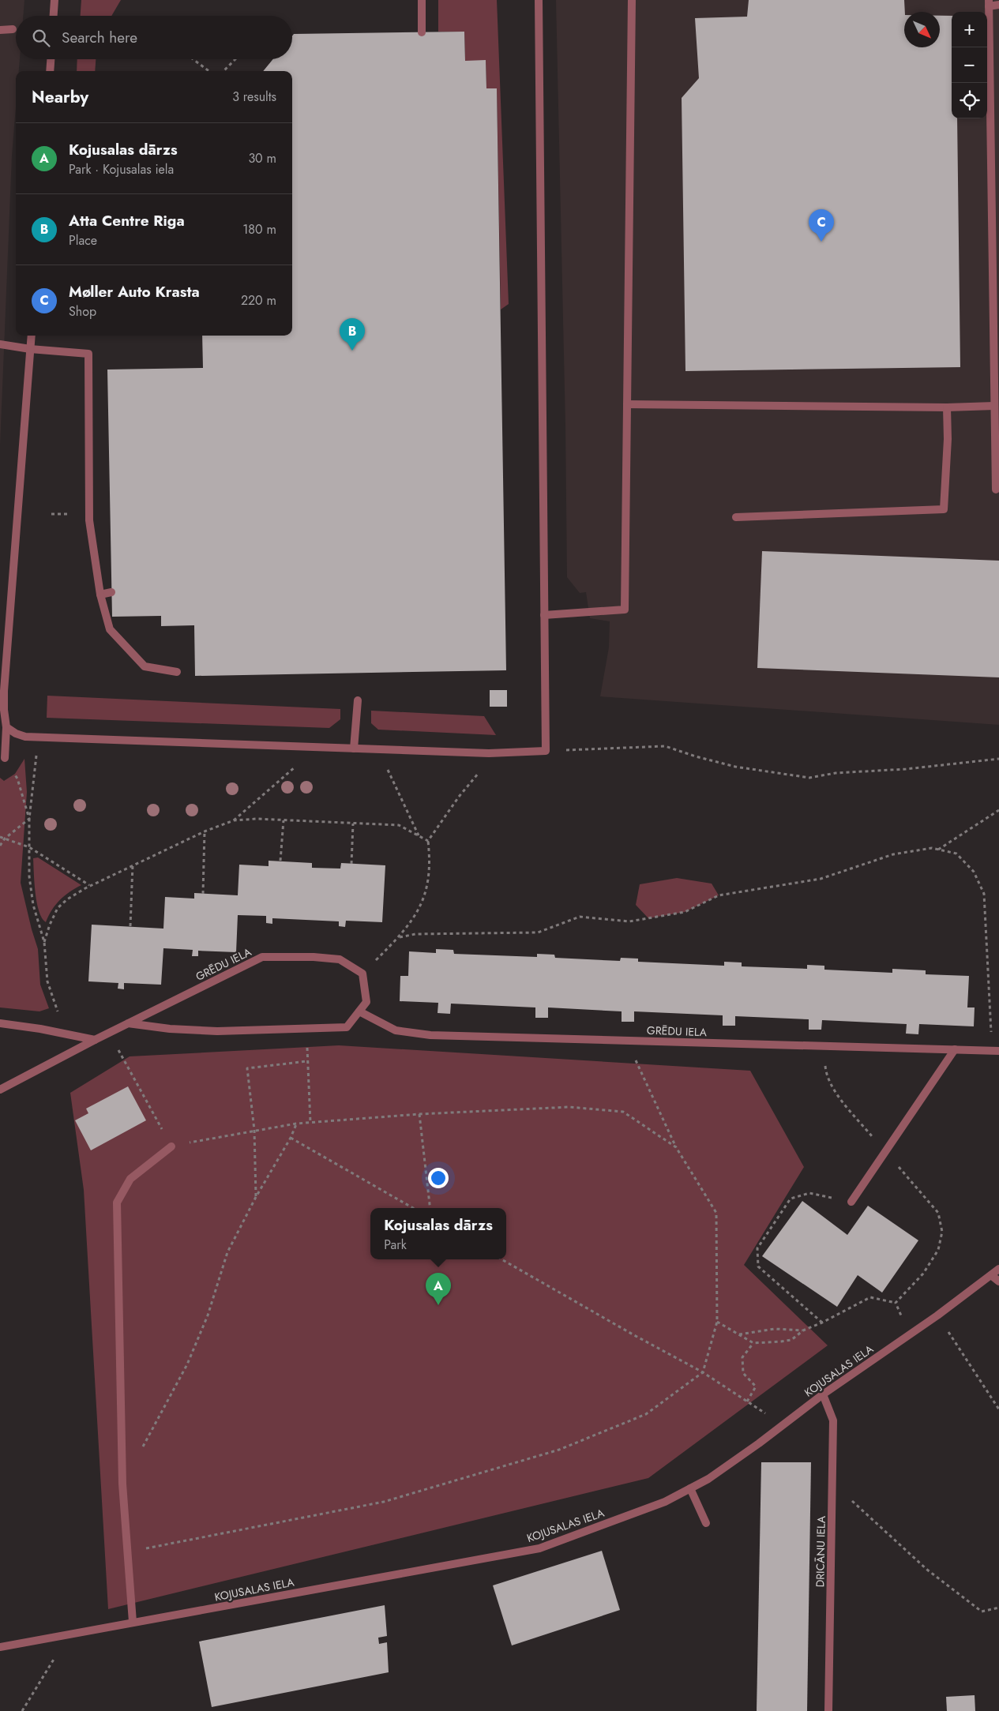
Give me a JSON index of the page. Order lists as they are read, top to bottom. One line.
{"streets":{"street":["GRĒDU IELA","KOJUSALAS IELA","DRICĀNU IELA"]},"crossings":[["KOJUSALAS IELA","DRICĀNU IELA"]],"north":"bottom right","page":{"map_buttons":["+","−"],"search":"Search here","heading":["Nearby","3 results"],"list":[{"mark":"A","name":"Kojusalas dārzs","note":"Park · Kojusalas iela","value":"30 m"},{"mark":"B","name":"Atta Centre Riga","note":"Place","value":"180 m"},{"mark":"C","name":"Møller Auto Krasta","note":"Shop","value":"220 m"}],"pins":["C","B","A"],"popup":["Kojusalas dārzs","Park"]}}
